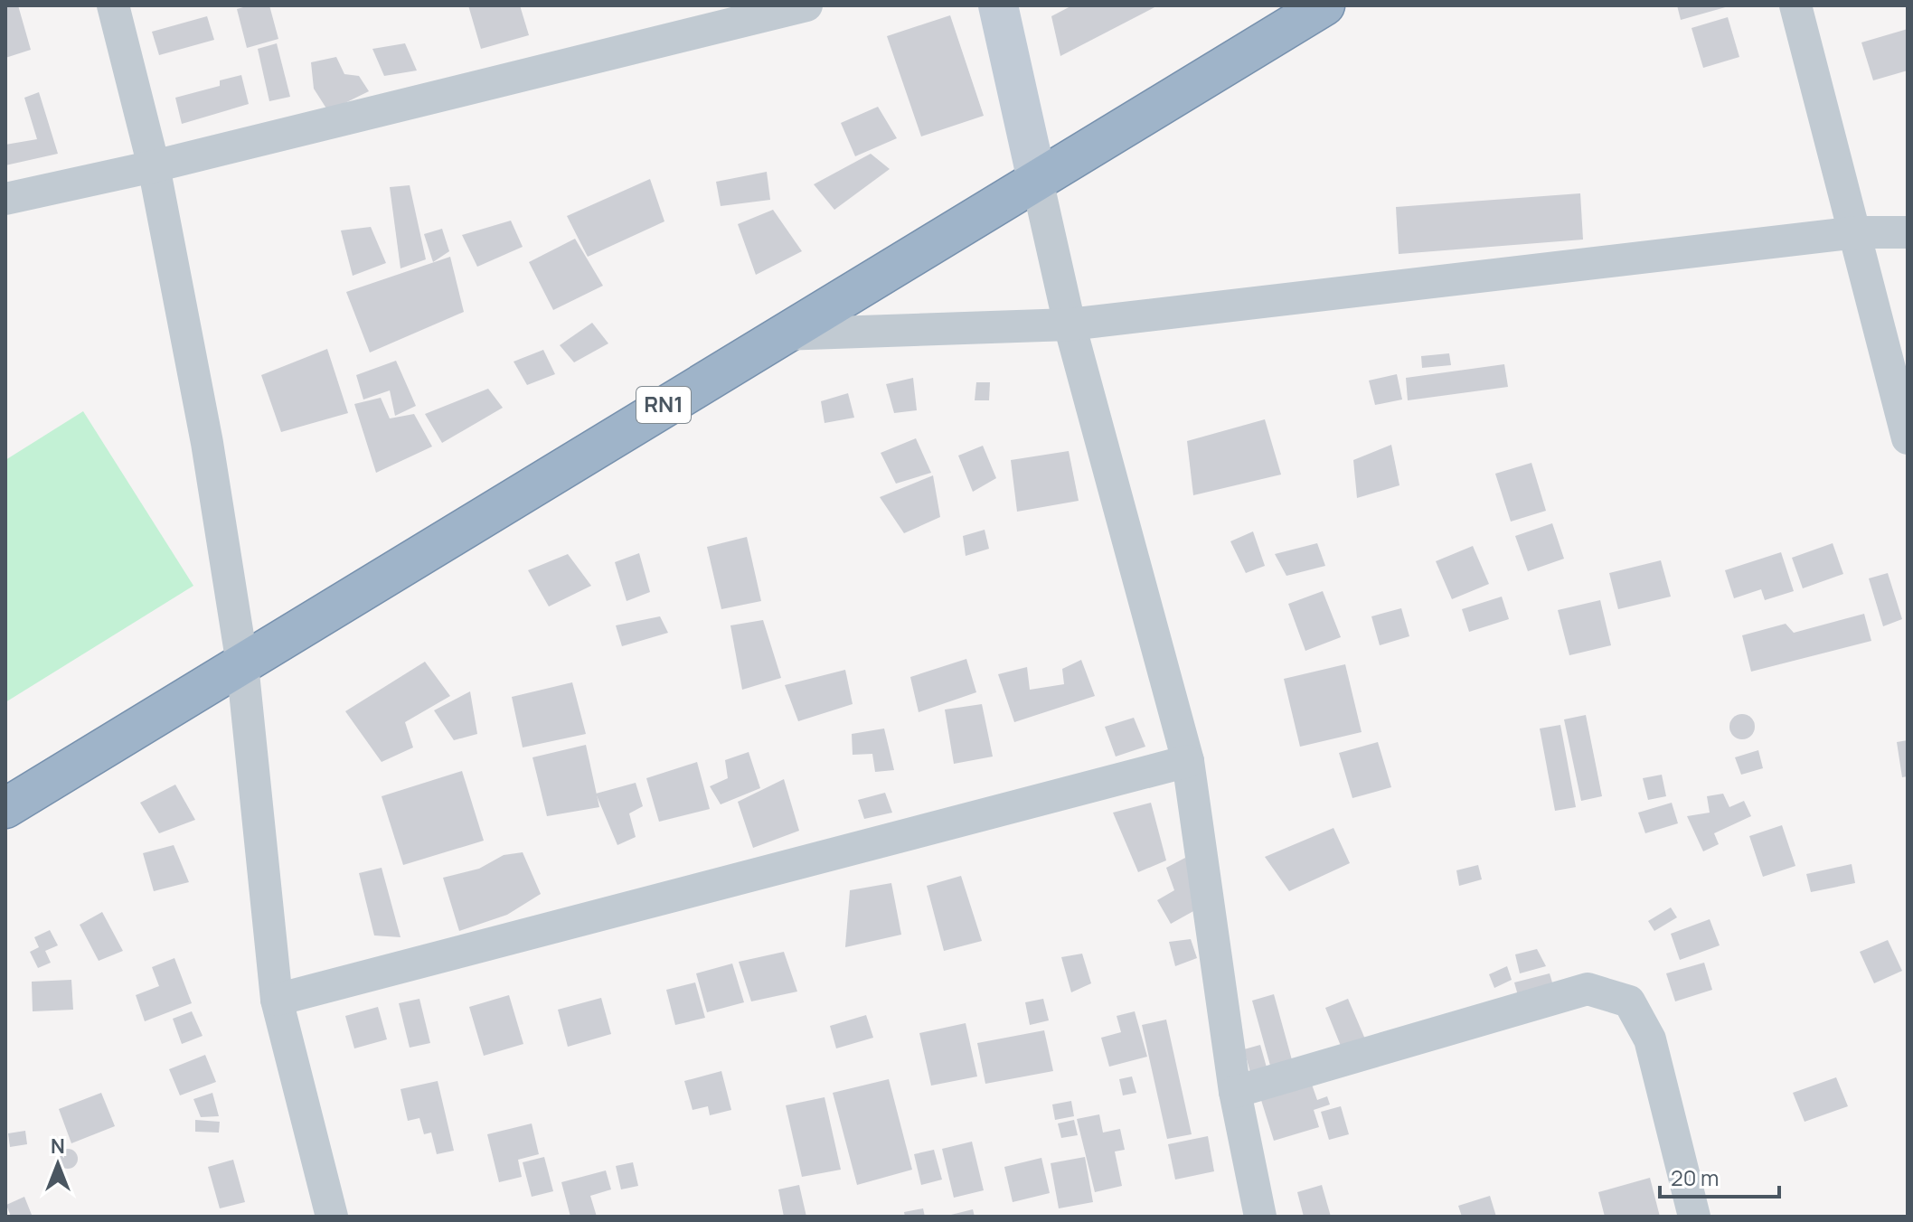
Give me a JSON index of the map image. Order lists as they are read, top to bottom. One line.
{"streets":{"highway":["RN1"]},"scale_bar":"20 m","north":"top"}
